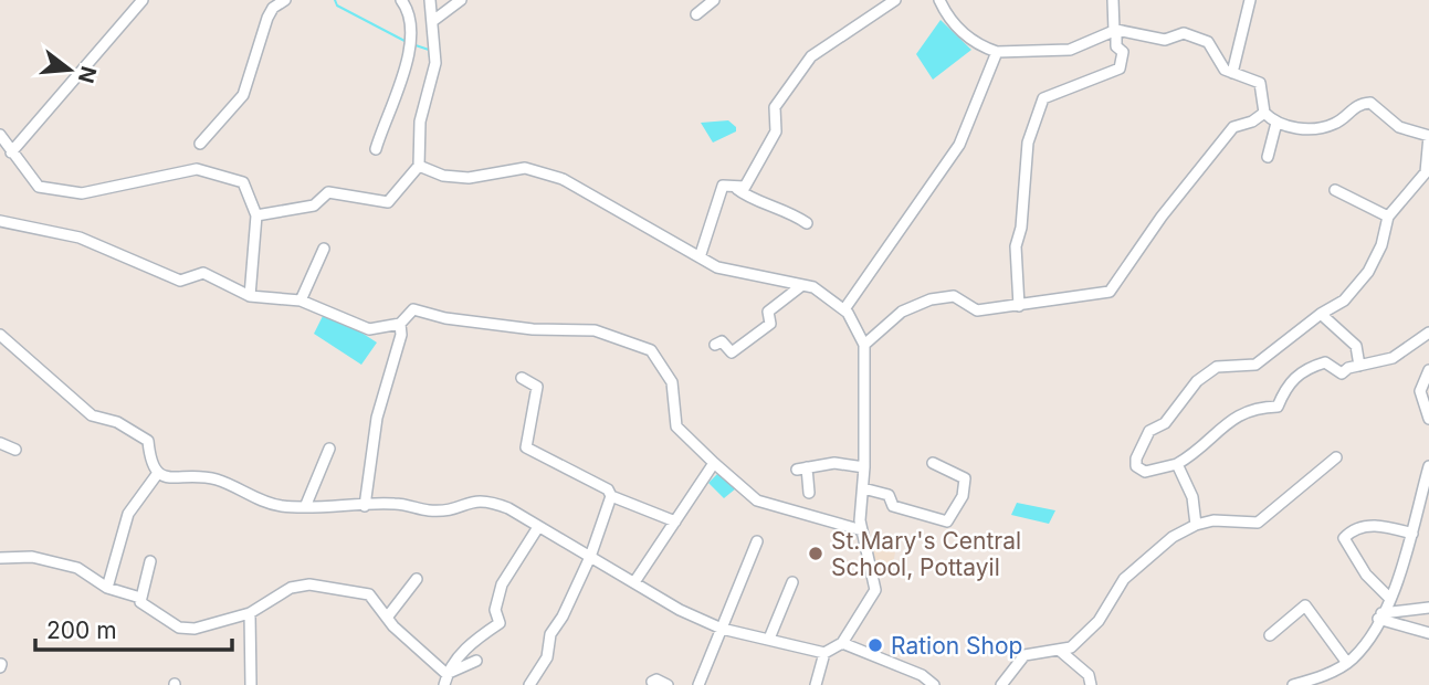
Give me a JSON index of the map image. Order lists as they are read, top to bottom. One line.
{"places":["St.Mary's Central School, Pottayil","Ration Shop"],"scale_bar":"200 m","north":"right"}
